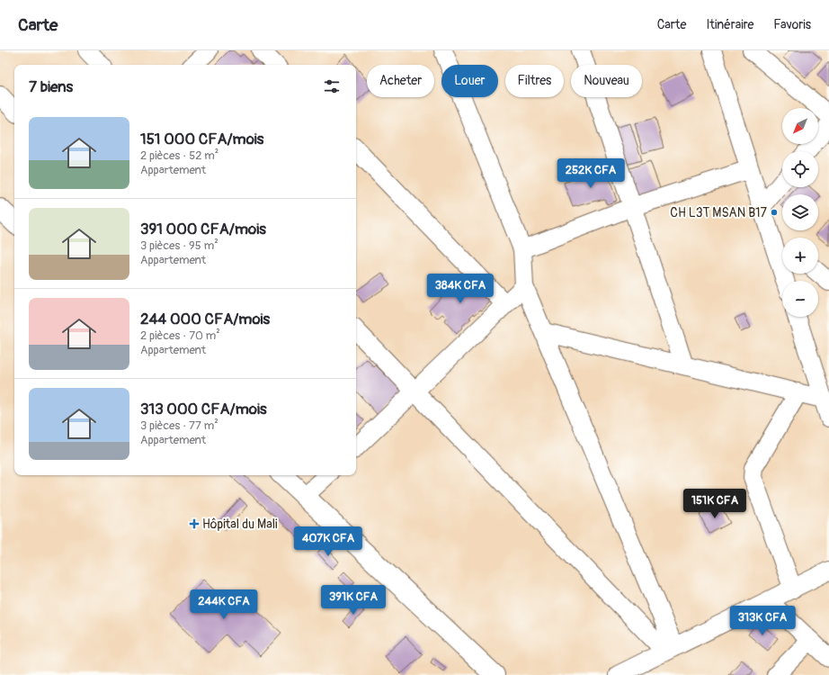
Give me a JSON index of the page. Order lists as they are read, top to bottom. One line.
{"places":{"other":["CH L3T MSAN B17"],"health":["Hôpital du Mali"]},"north":"bottom left","page":{"header":"Carte","nav":["Carte","Itinéraire","Favoris"],"chip":["Acheter","Louer","Filtres","Nouveau"],"heading":"7 biens","map_buttons":["+","−"],"list":[{"name":"151 000 CFA/mois","note":"2 pièces · 52 m² · Appartement"},{"name":"391 000 CFA/mois","note":"3 pièces · 95 m² · Appartement"},{"name":"244 000 CFA/mois","note":"2 pièces · 70 m² · Appartement"},{"name":"313 000 CFA/mois","note":"3 pièces · 77 m² · Appartement"}],"price":["252K CFA","384K CFA","151K CFA","407K CFA","391K CFA","244K CFA","313K CFA"]}}
